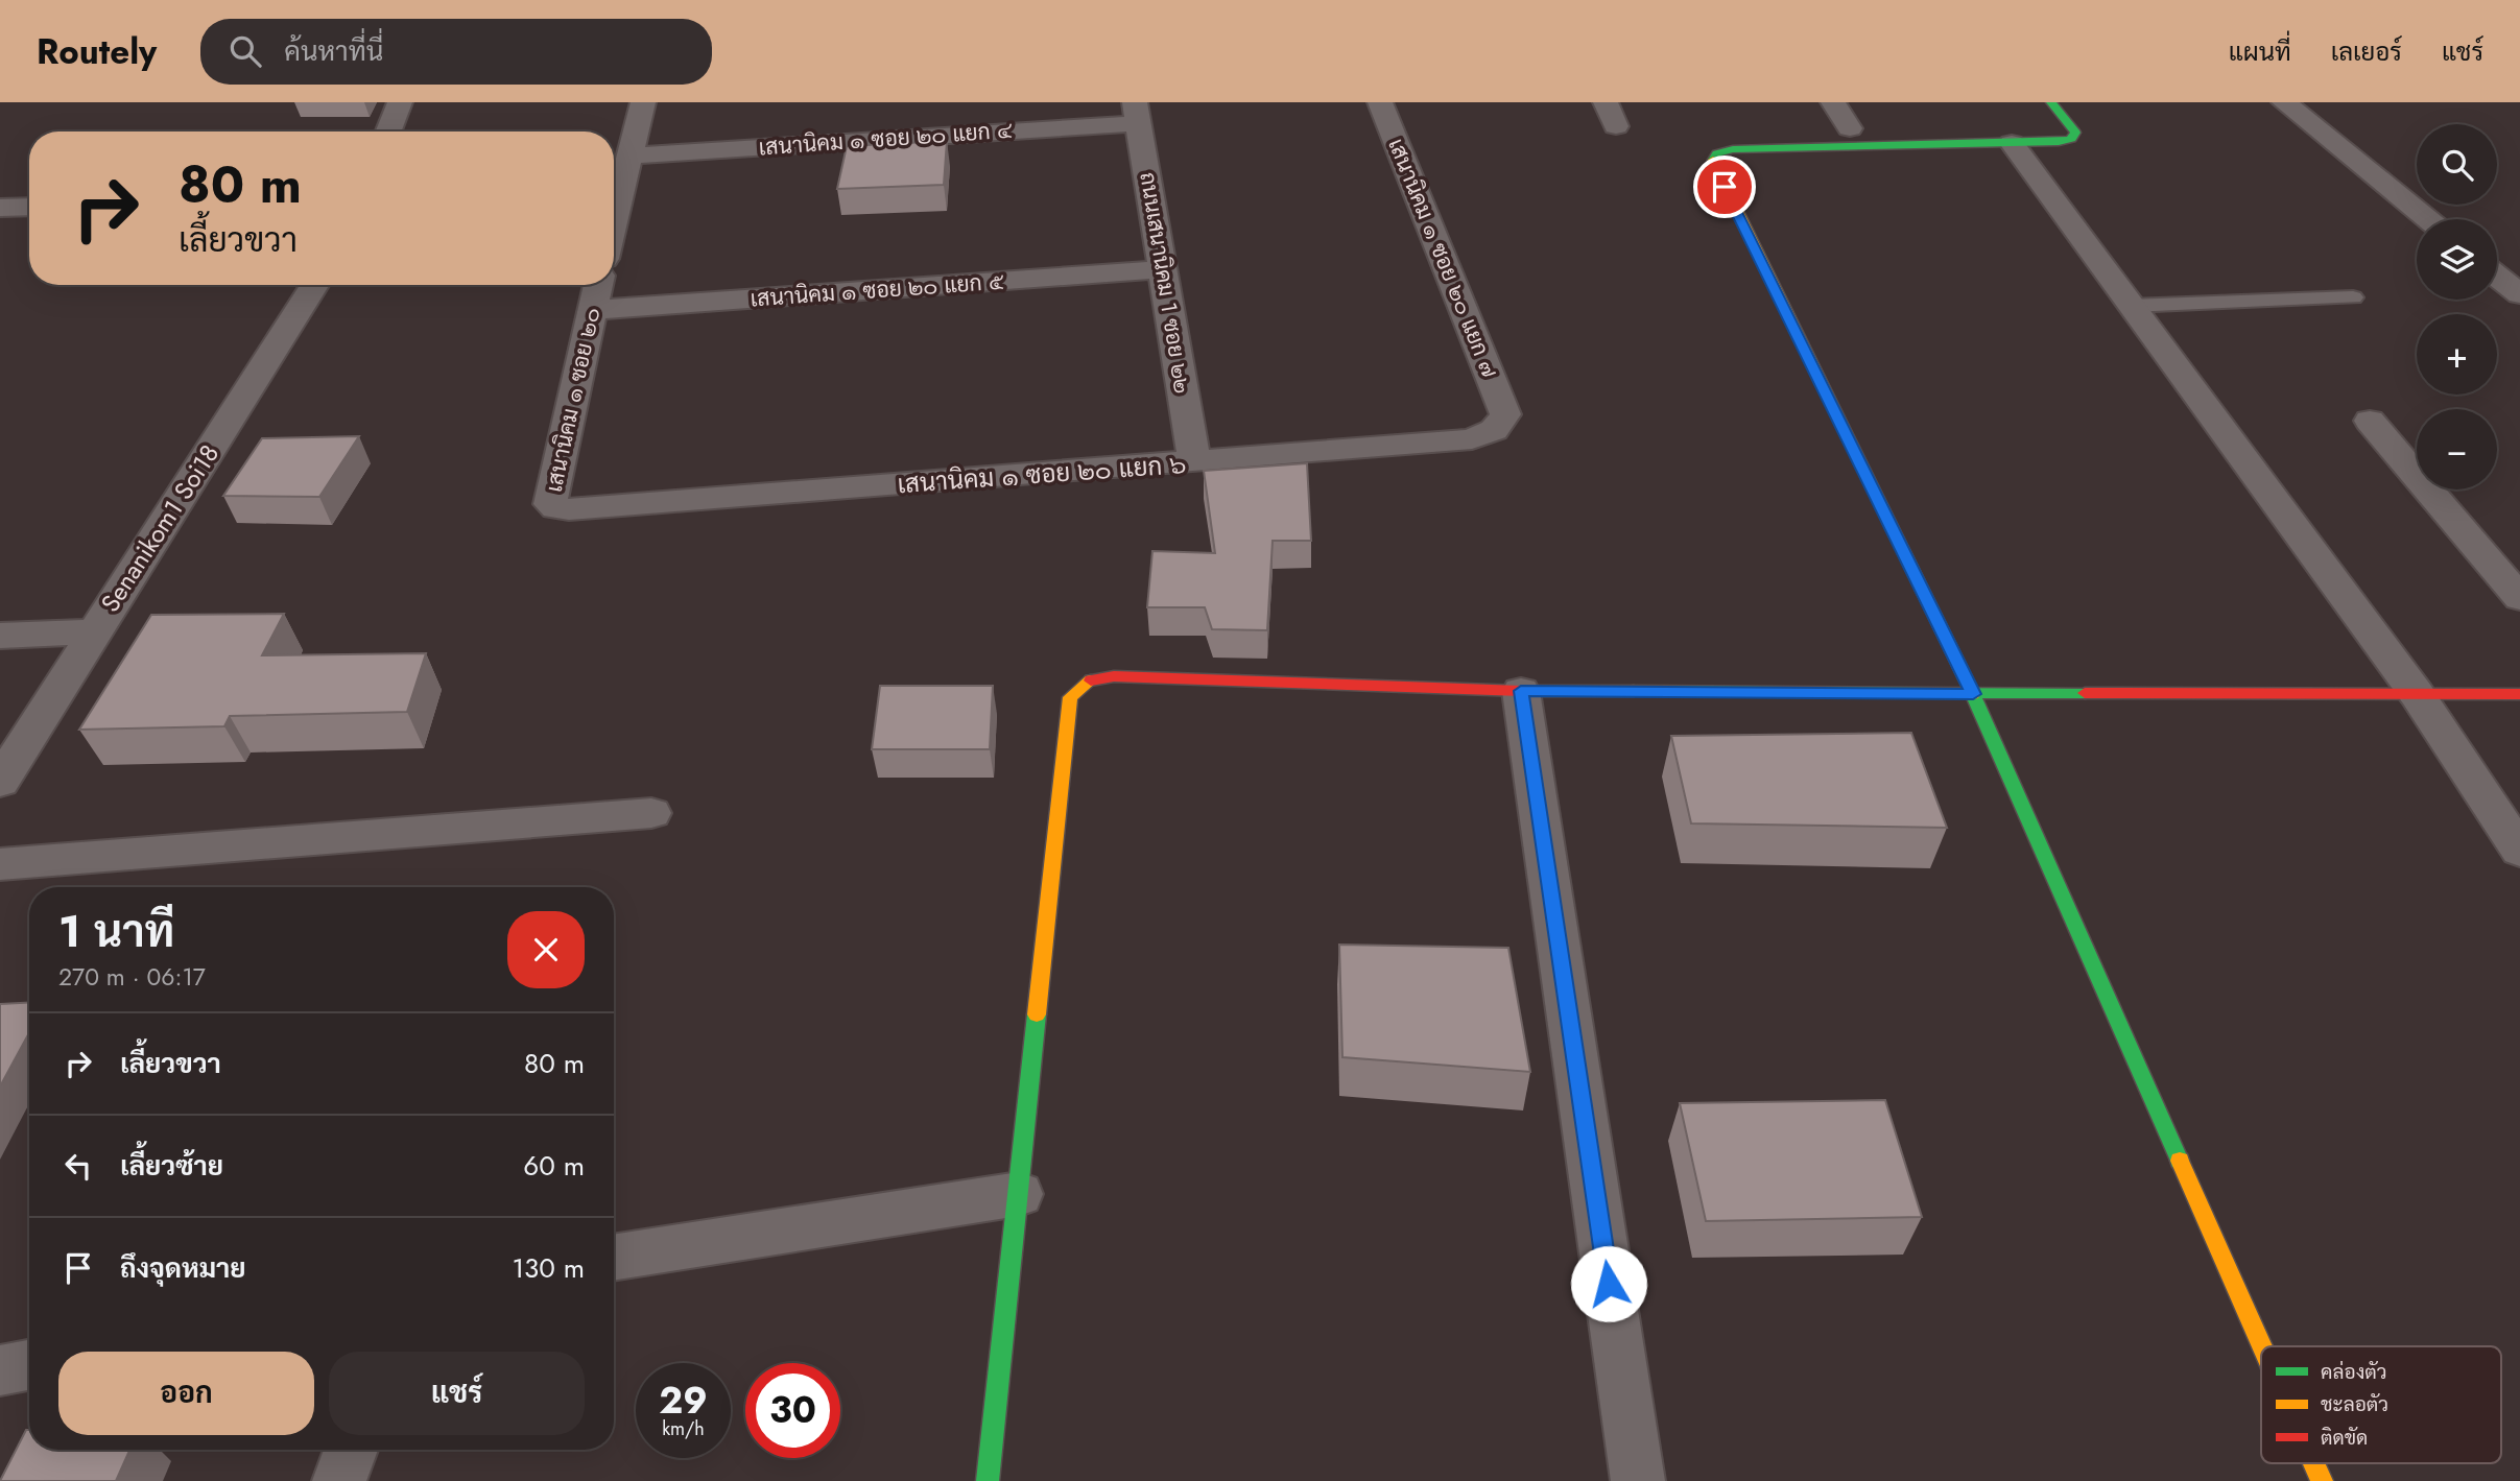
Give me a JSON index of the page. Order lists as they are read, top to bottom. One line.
{"streets":{"street":["เสนานิคม ๑ ซอย ๒๐ แยก ๔","เสนานิคม ๑ ซอย ๒๐ แยก ๗","ถนนเสนานิคม 1 ซอย ๒๒","เสนานิคม ๑ ซอย ๒๐ แยก ๕","เสนานิคม ๑ ซอย ๒๐","เสนานิคม ๑ ซอย ๒๐ แยก ๖","Senanikom1 Soi18"]},"crossings":[["เสนานิคม ๑ ซอย ๒๐ แยก ๔","ถนนเสนานิคม 1 ซอย ๒๒"],["เสนานิคม ๑ ซอย ๒๐ แยก ๗","เสนานิคม ๑ ซอย ๒๐ แยก ๖"],["ถนนเสนานิคม 1 ซอย ๒๒","เสนานิคม ๑ ซอย ๒๐ แยก ๕"],["ถนนเสนานิคม 1 ซอย ๒๒","เสนานิคม ๑ ซอย ๒๐ แยก ๖"],["เสนานิคม ๑ ซอย ๒๐ แยก ๕","เสนานิคม ๑ ซอย ๒๐"],["เสนานิคม ๑ ซอย ๒๐","เสนานิคม ๑ ซอย ๒๐ แยก ๖"]],"legend":["คล่องตัว","ชะลอตัว","ติดขัด"],"page":{"header":"Routely","search":"ค้นหาที่นี่","nav":["แผนที่","เลเยอร์","แชร์"],"map_buttons":["+","−"],"turn":["80 m","เลี้ยวขวา"],"heading":["1 นาที","270 m · 06:17"],"list":[{"name":"เลี้ยวขวา","value":"80 m"},{"name":"เลี้ยวซ้าย","value":"60 m"},{"name":"ถึงจุดหมาย","value":"130 m"}],"buttons":["ออก","แชร์"],"speed":"29 km/h","limit":"30"}}
